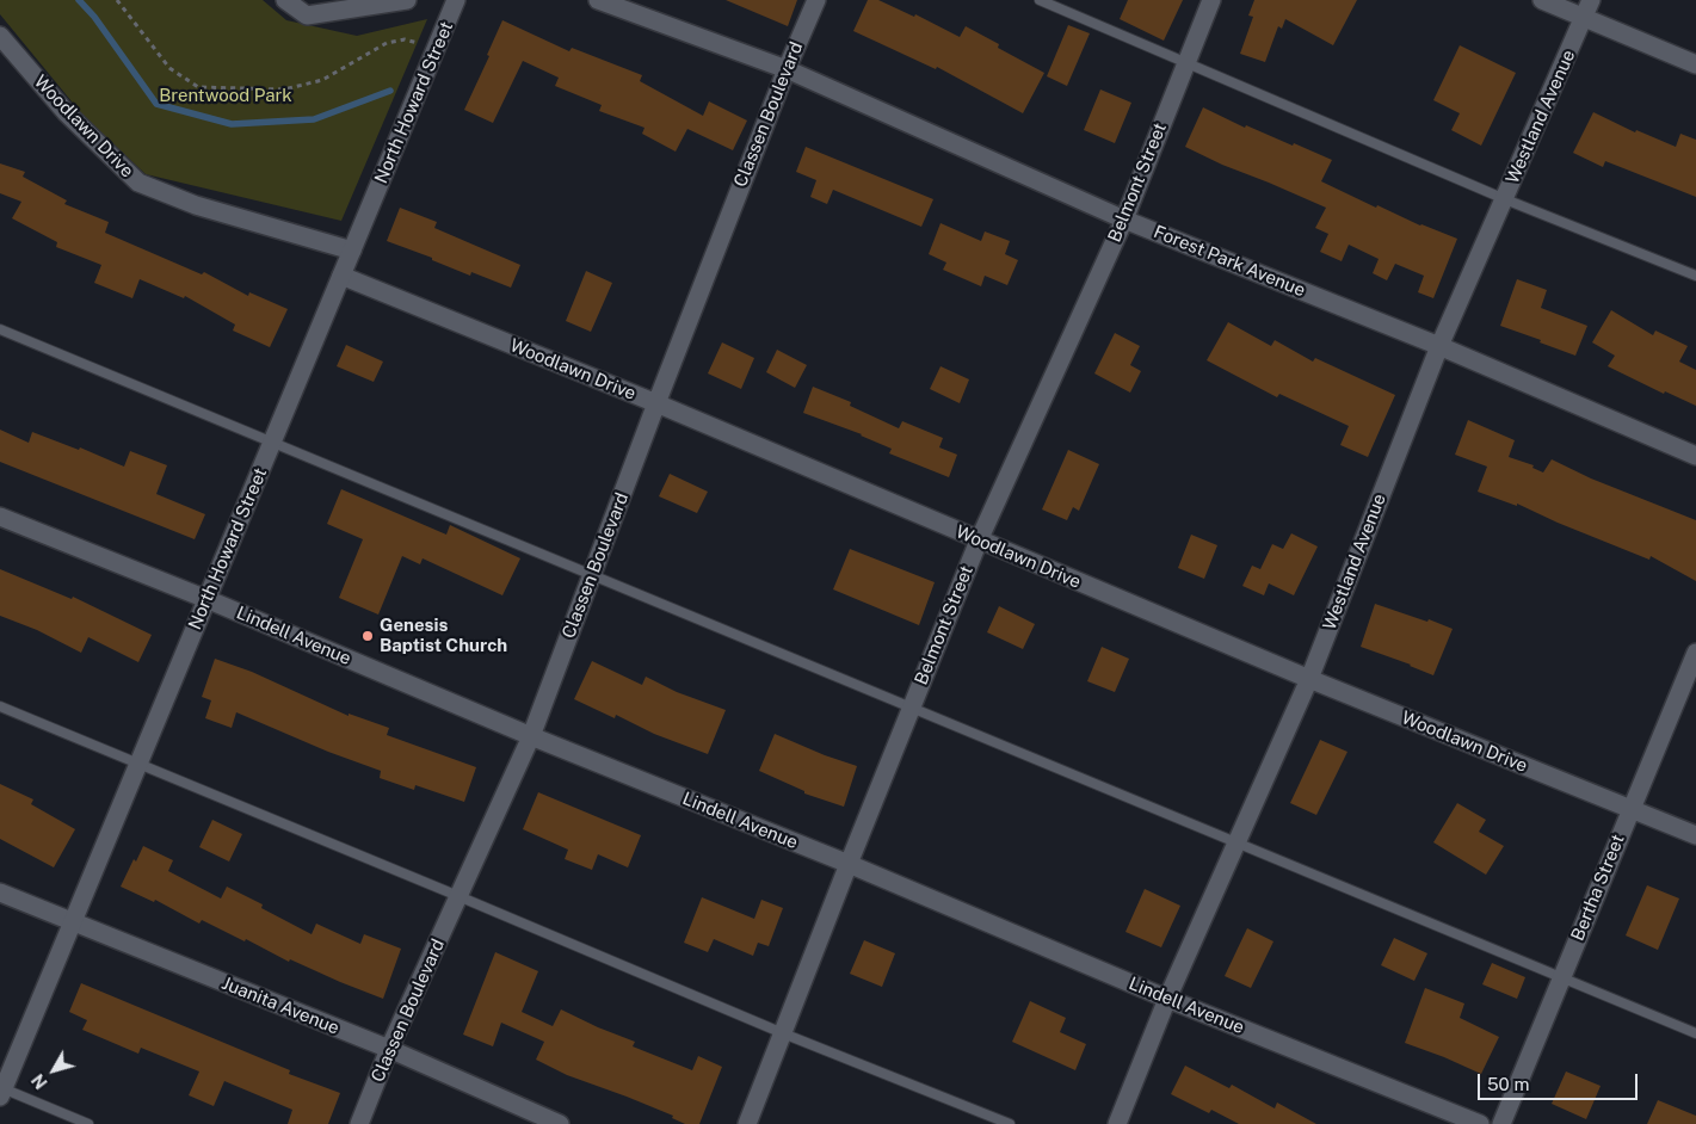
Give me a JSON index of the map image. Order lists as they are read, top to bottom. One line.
{"streets":{"street":["North Howard Street","Classen Boulevard","Westland Avenue","Woodlawn Drive","Belmont Street","Forest Park Avenue","Lindell Avenue","Bertha Street","Juanita Avenue"]},"crossings":[["North Howard Street","Woodlawn Drive"],["North Howard Street","Lindell Avenue"],["North Howard Street","Juanita Avenue"],["Classen Boulevard","Woodlawn Drive"],["Classen Boulevard","Forest Park Avenue"],["Classen Boulevard","Lindell Avenue"],["Classen Boulevard","Juanita Avenue"],["Westland Avenue","Woodlawn Drive"],["Westland Avenue","Forest Park Avenue"],["Westland Avenue","Lindell Avenue"],["Woodlawn Drive","Belmont Street"],["Woodlawn Drive","Bertha Street"],["Belmont Street","Forest Park Avenue"],["Belmont Street","Lindell Avenue"]],"parks":["Brentwood Park"],"places":["Genesis Baptist Church"],"scale_bar":"50 m","north":"bottom left"}
